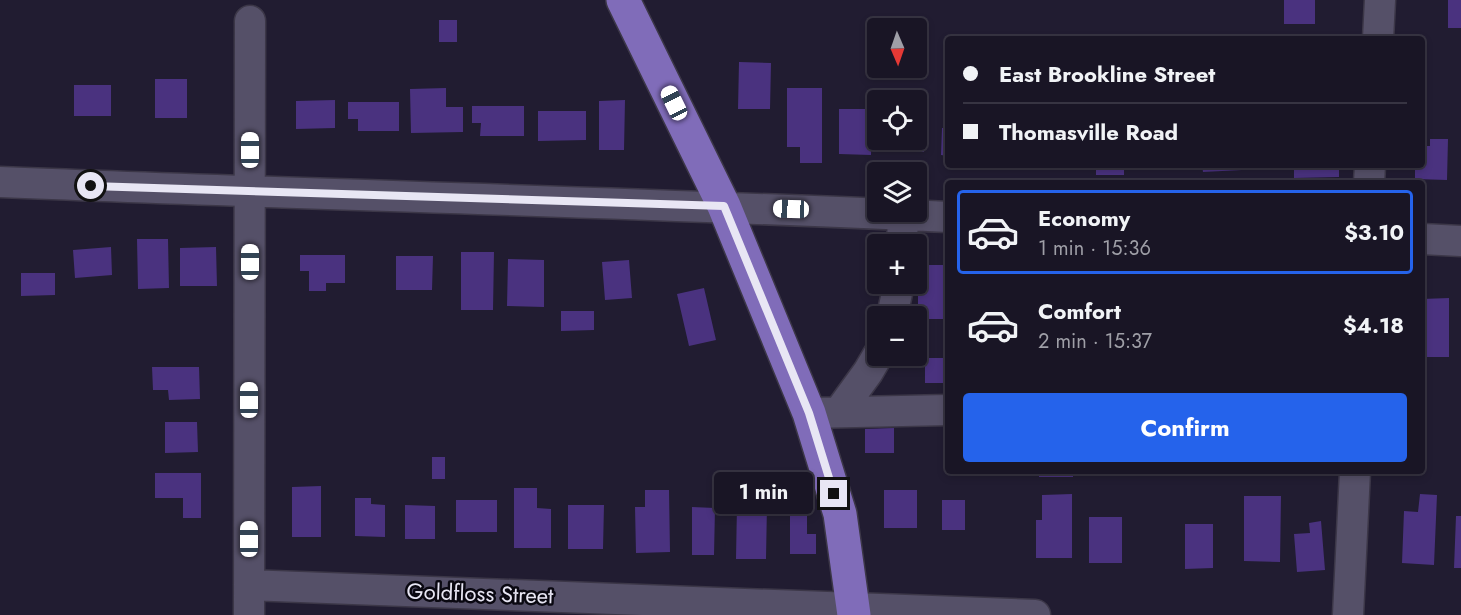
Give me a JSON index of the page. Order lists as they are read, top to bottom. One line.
{"streets":{"street":["Goldfloss Street"]},"north":"bottom","page":{"map_buttons":["+","−"],"banner":["East Brookline Street","Thomasville Road"],"list":[{"name":"Economy","note":"1 min · 15:36","value":"$3.10"},{"name":"Comfort","note":"2 min · 15:37","value":"$4.18"}],"buttons":"Confirm","bubble":"1 min"}}
